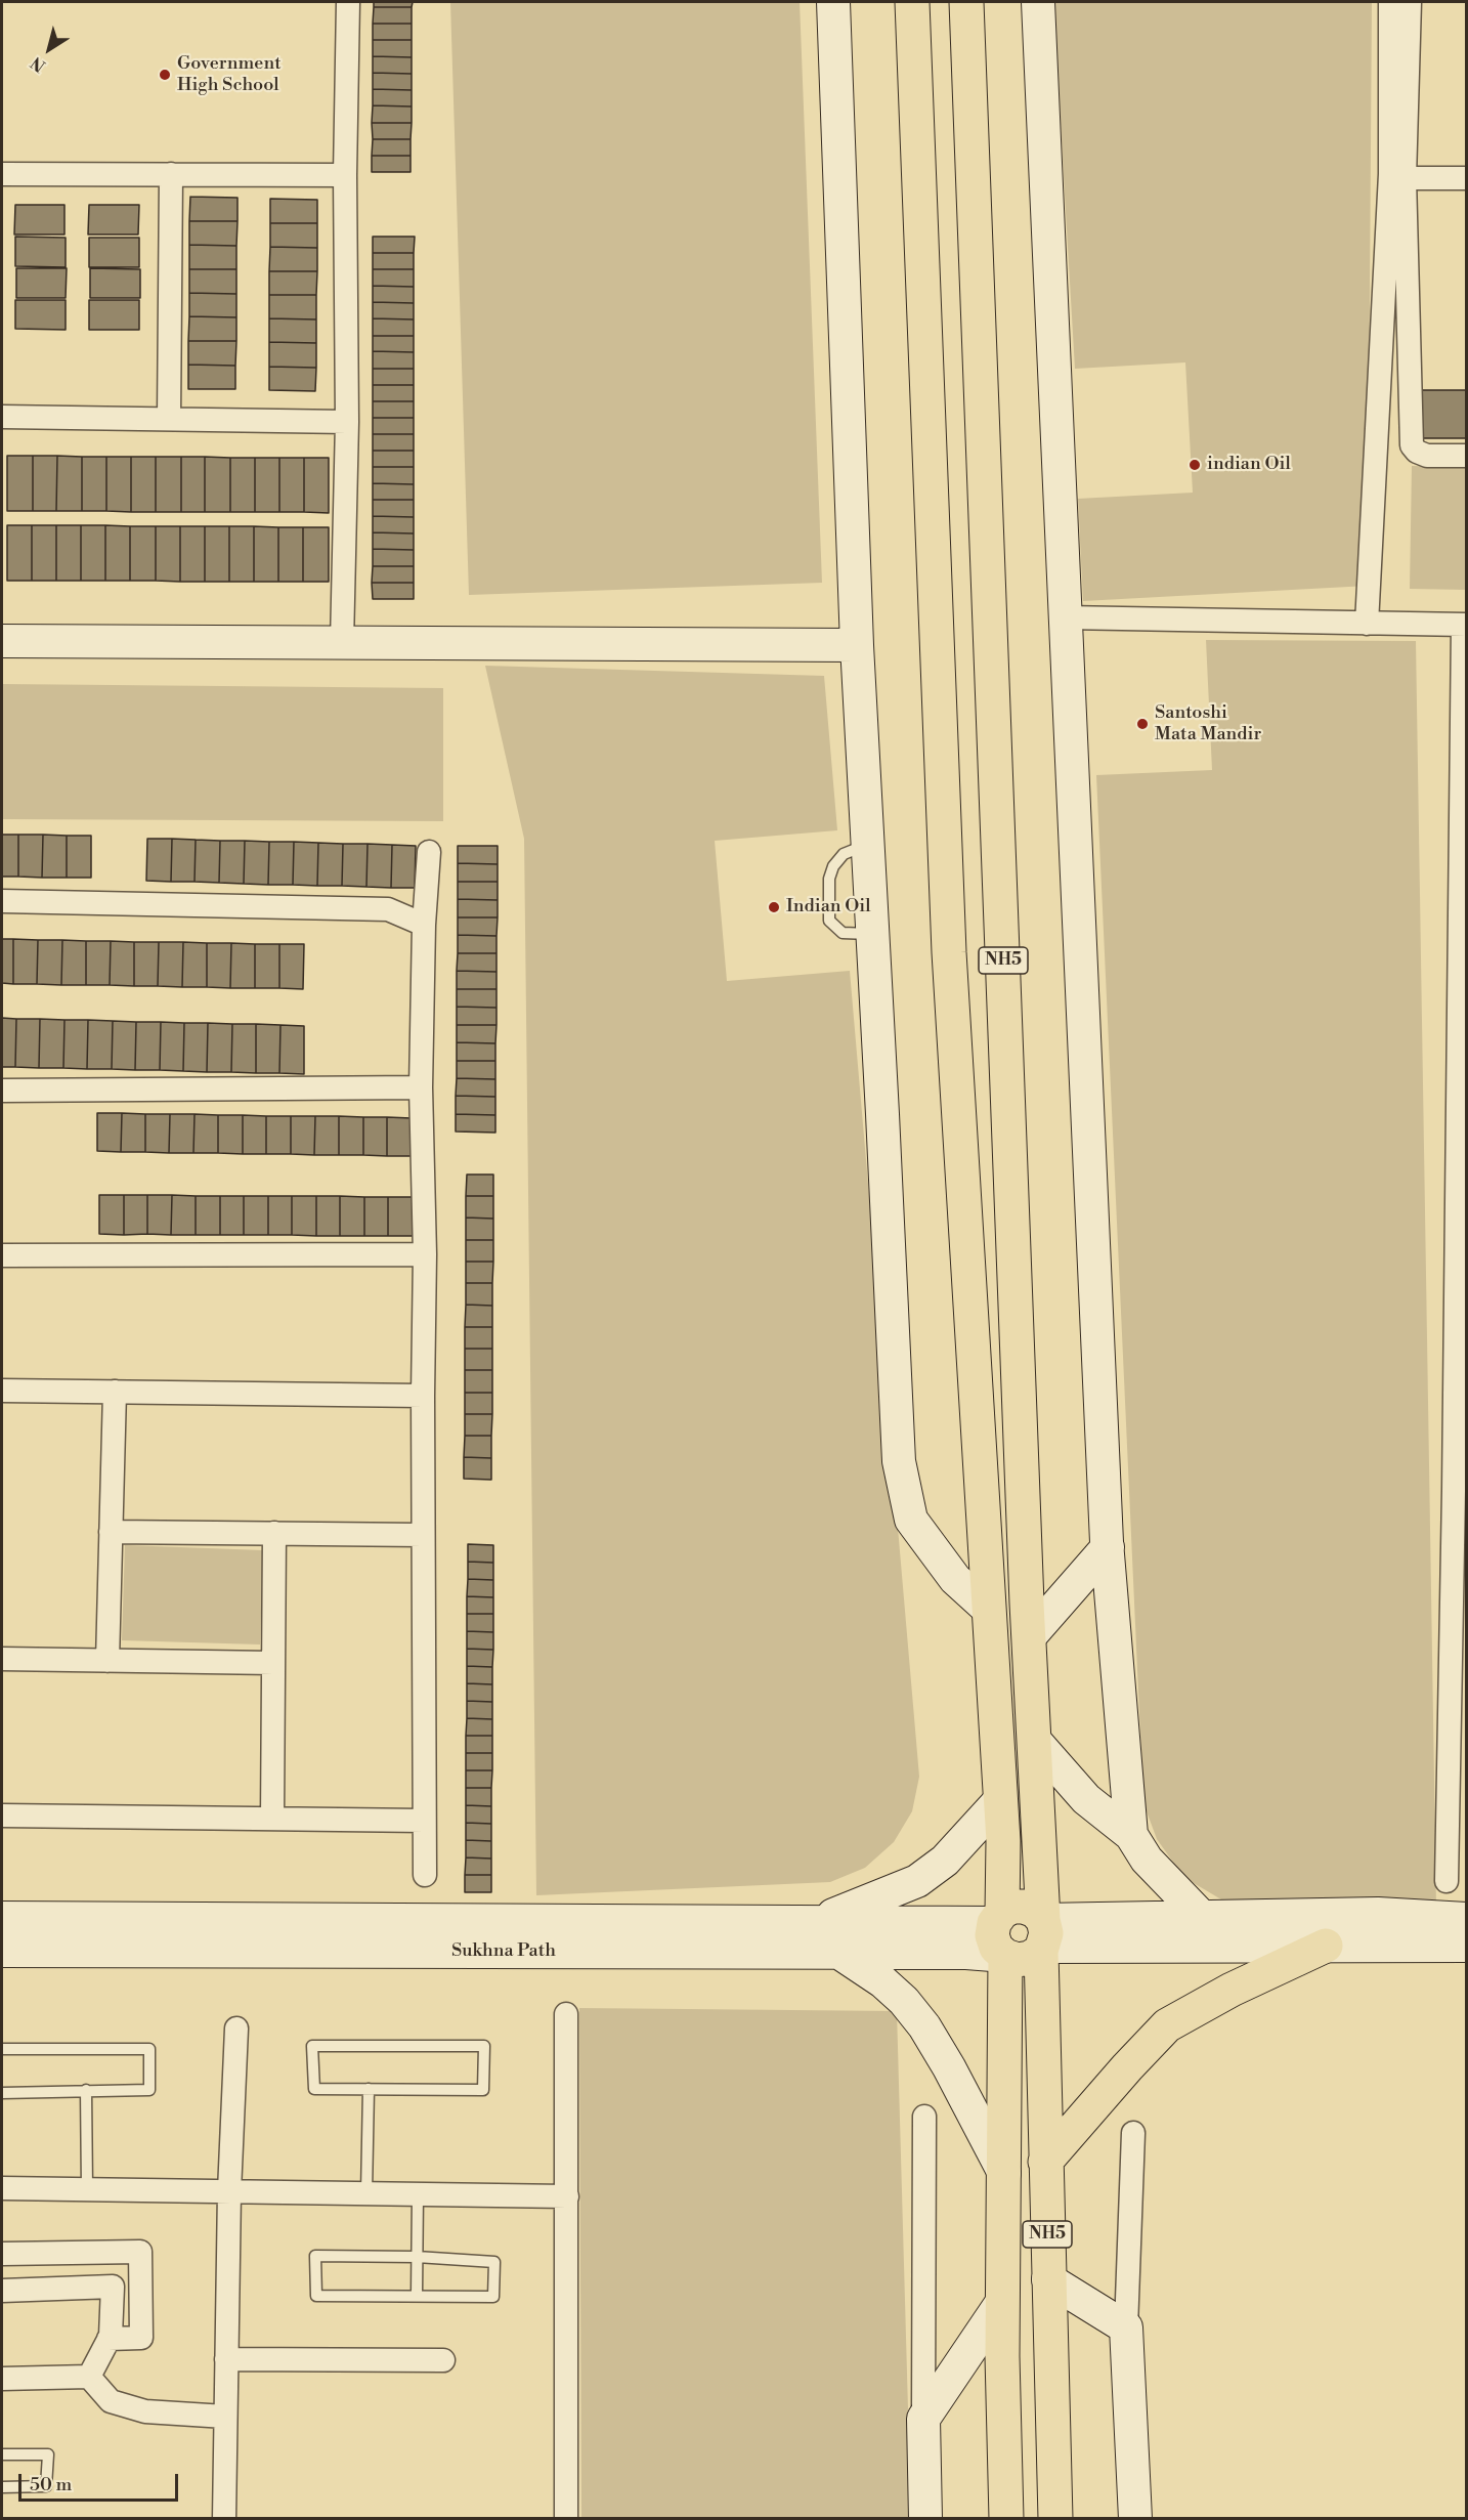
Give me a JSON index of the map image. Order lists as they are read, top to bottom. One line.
{"streets":{"highway":["NH5"],"street":["Sukhna Path"]},"crossings":[["NH5","Sukhna Path"]],"places":["Government High School","indian Oil","Santoshi Mata Mandir","Indian Oil"],"scale_bar":"50 m","north":"bottom left"}
